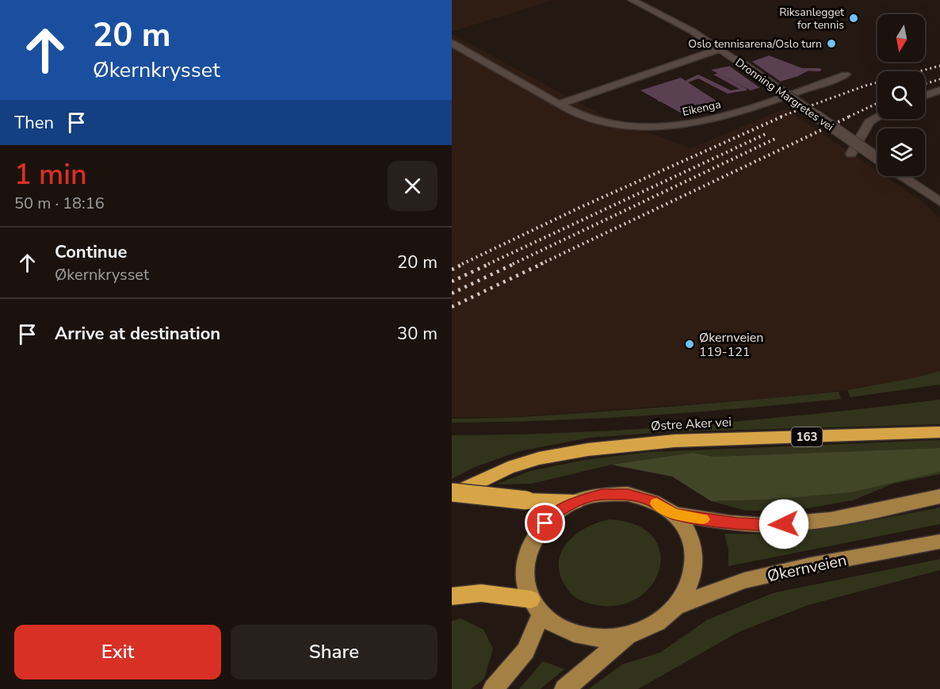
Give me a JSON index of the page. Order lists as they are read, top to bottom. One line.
{"streets":{"highway":["Østre Aker vei","163"],"main road":["Økernveien"],"street":["Dronning Margretes vei","Eikenga"]},"places":["Riksanlegget for tennis","Oslo tennisarena/Oslo turn","Økernveien 119-121"],"north":"bottom","page":{"turn":["20 m","Økernkrysset"],"then":"Then","heading":["1 min","50 m · 18:16"],"list":[{"name":"Continue","note":"Økernkrysset","value":"20 m"},{"name":"Arrive at destination","value":"30 m"}],"buttons":["Exit","Share"]}}
